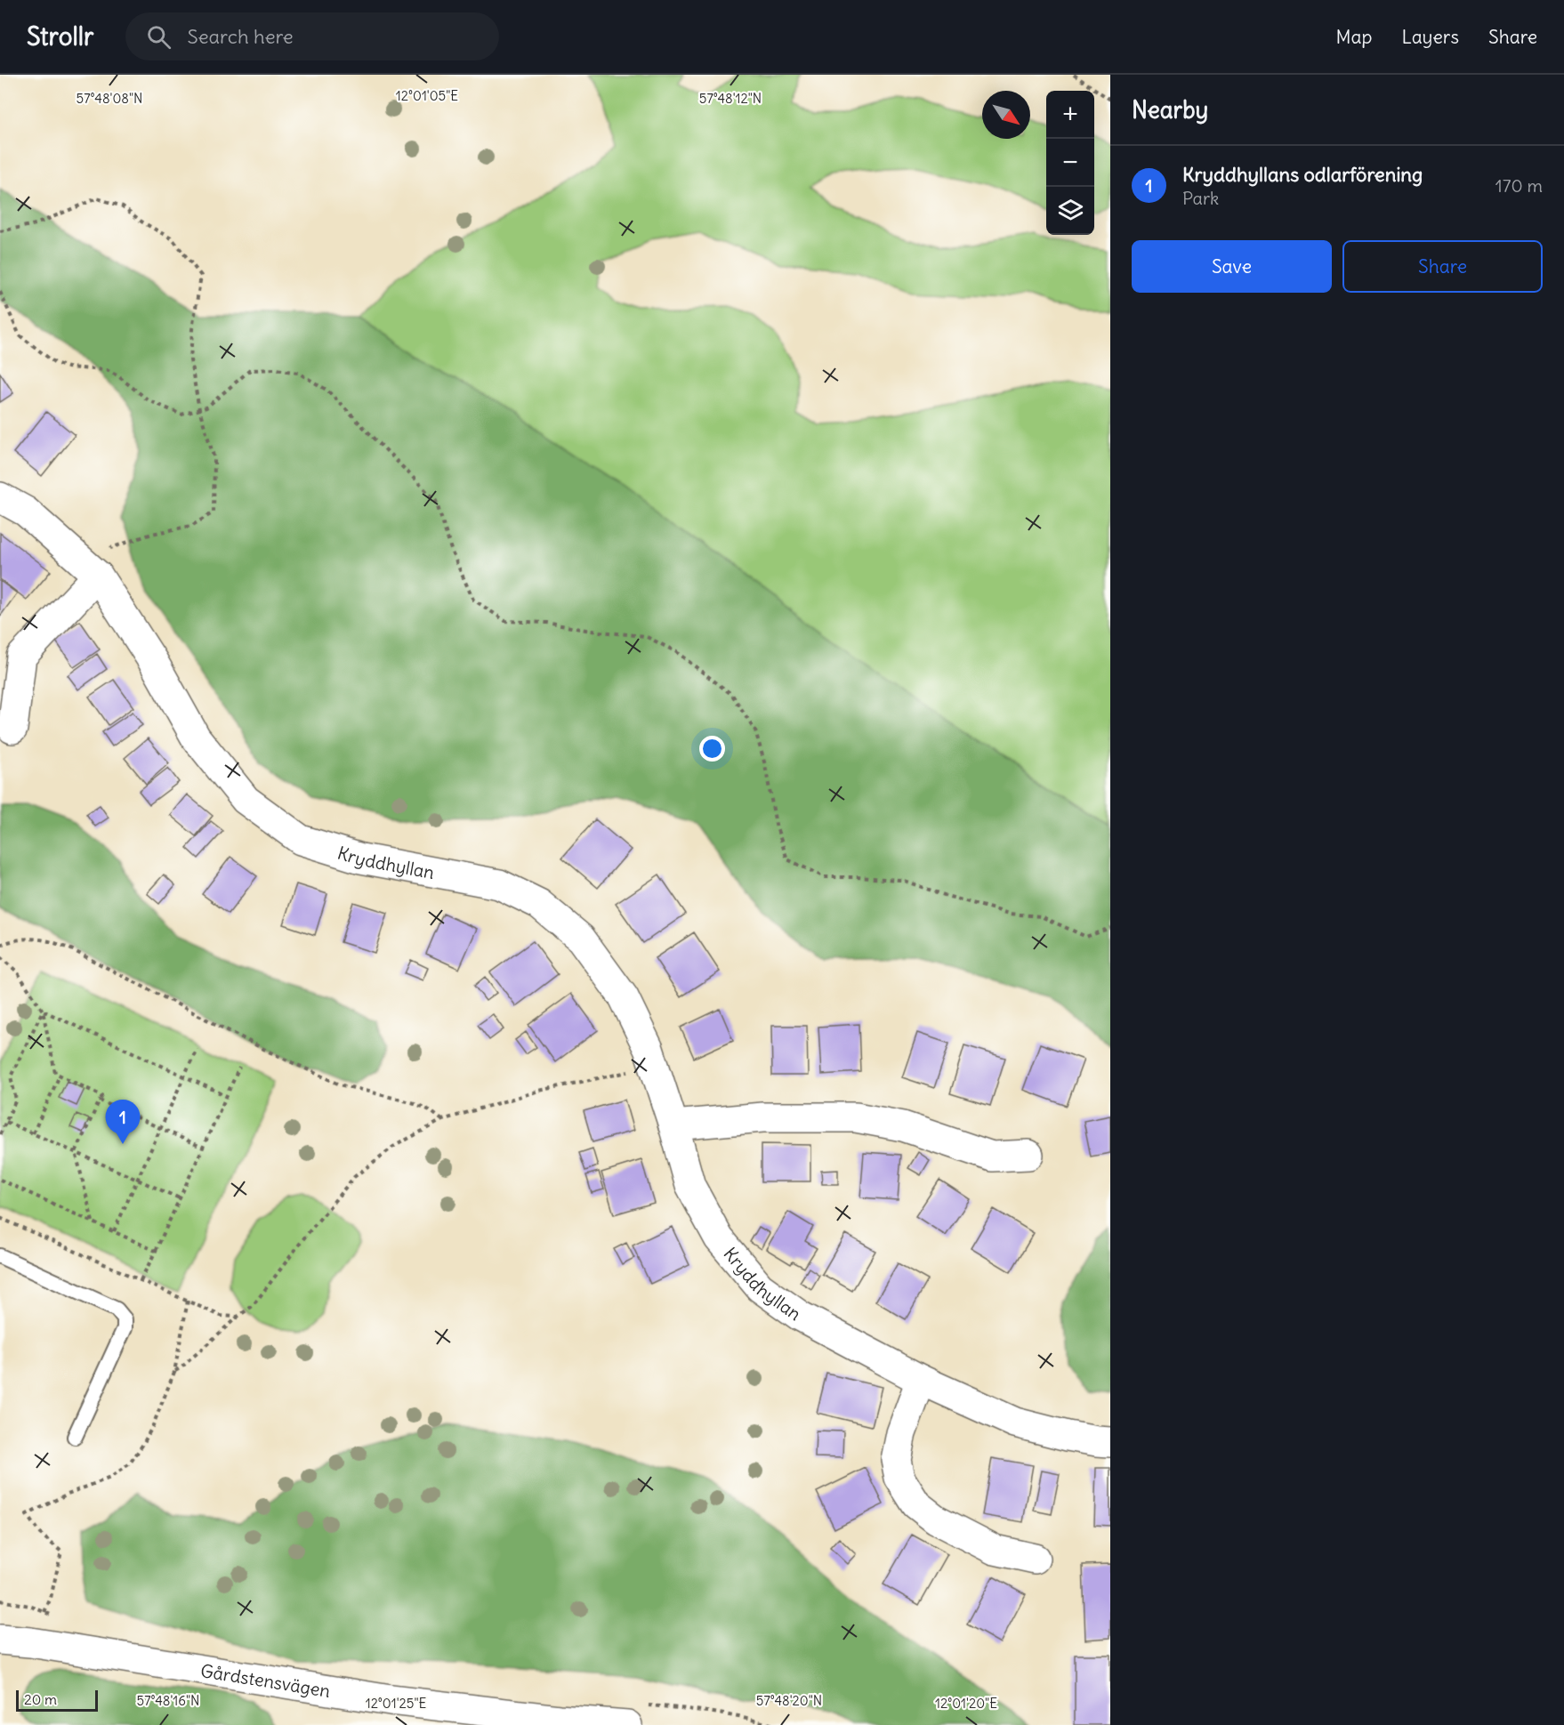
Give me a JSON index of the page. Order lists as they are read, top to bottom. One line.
{"streets":{"street":["Kryddhyllan","Gårdstensvägen"]},"scale_bar":"20 m","north":"bottom right","page":{"header":"Strollr","search":"Search here","nav":["Map","Layers","Share"],"heading":"Nearby","map_buttons":["+","−"],"list":[{"mark":"1","name":"Kryddhyllans odlarförening","note":"Park","value":"170 m"}],"buttons":["Save","Share"],"pins":"1","scale":"20 m"},"coordinates":["12°01'05\"E","57°48'08\"N","57°48'12\"N","57°48'16\"N","57°48'20\"N","12°01'25\"E","12°01'20\"E"]}
